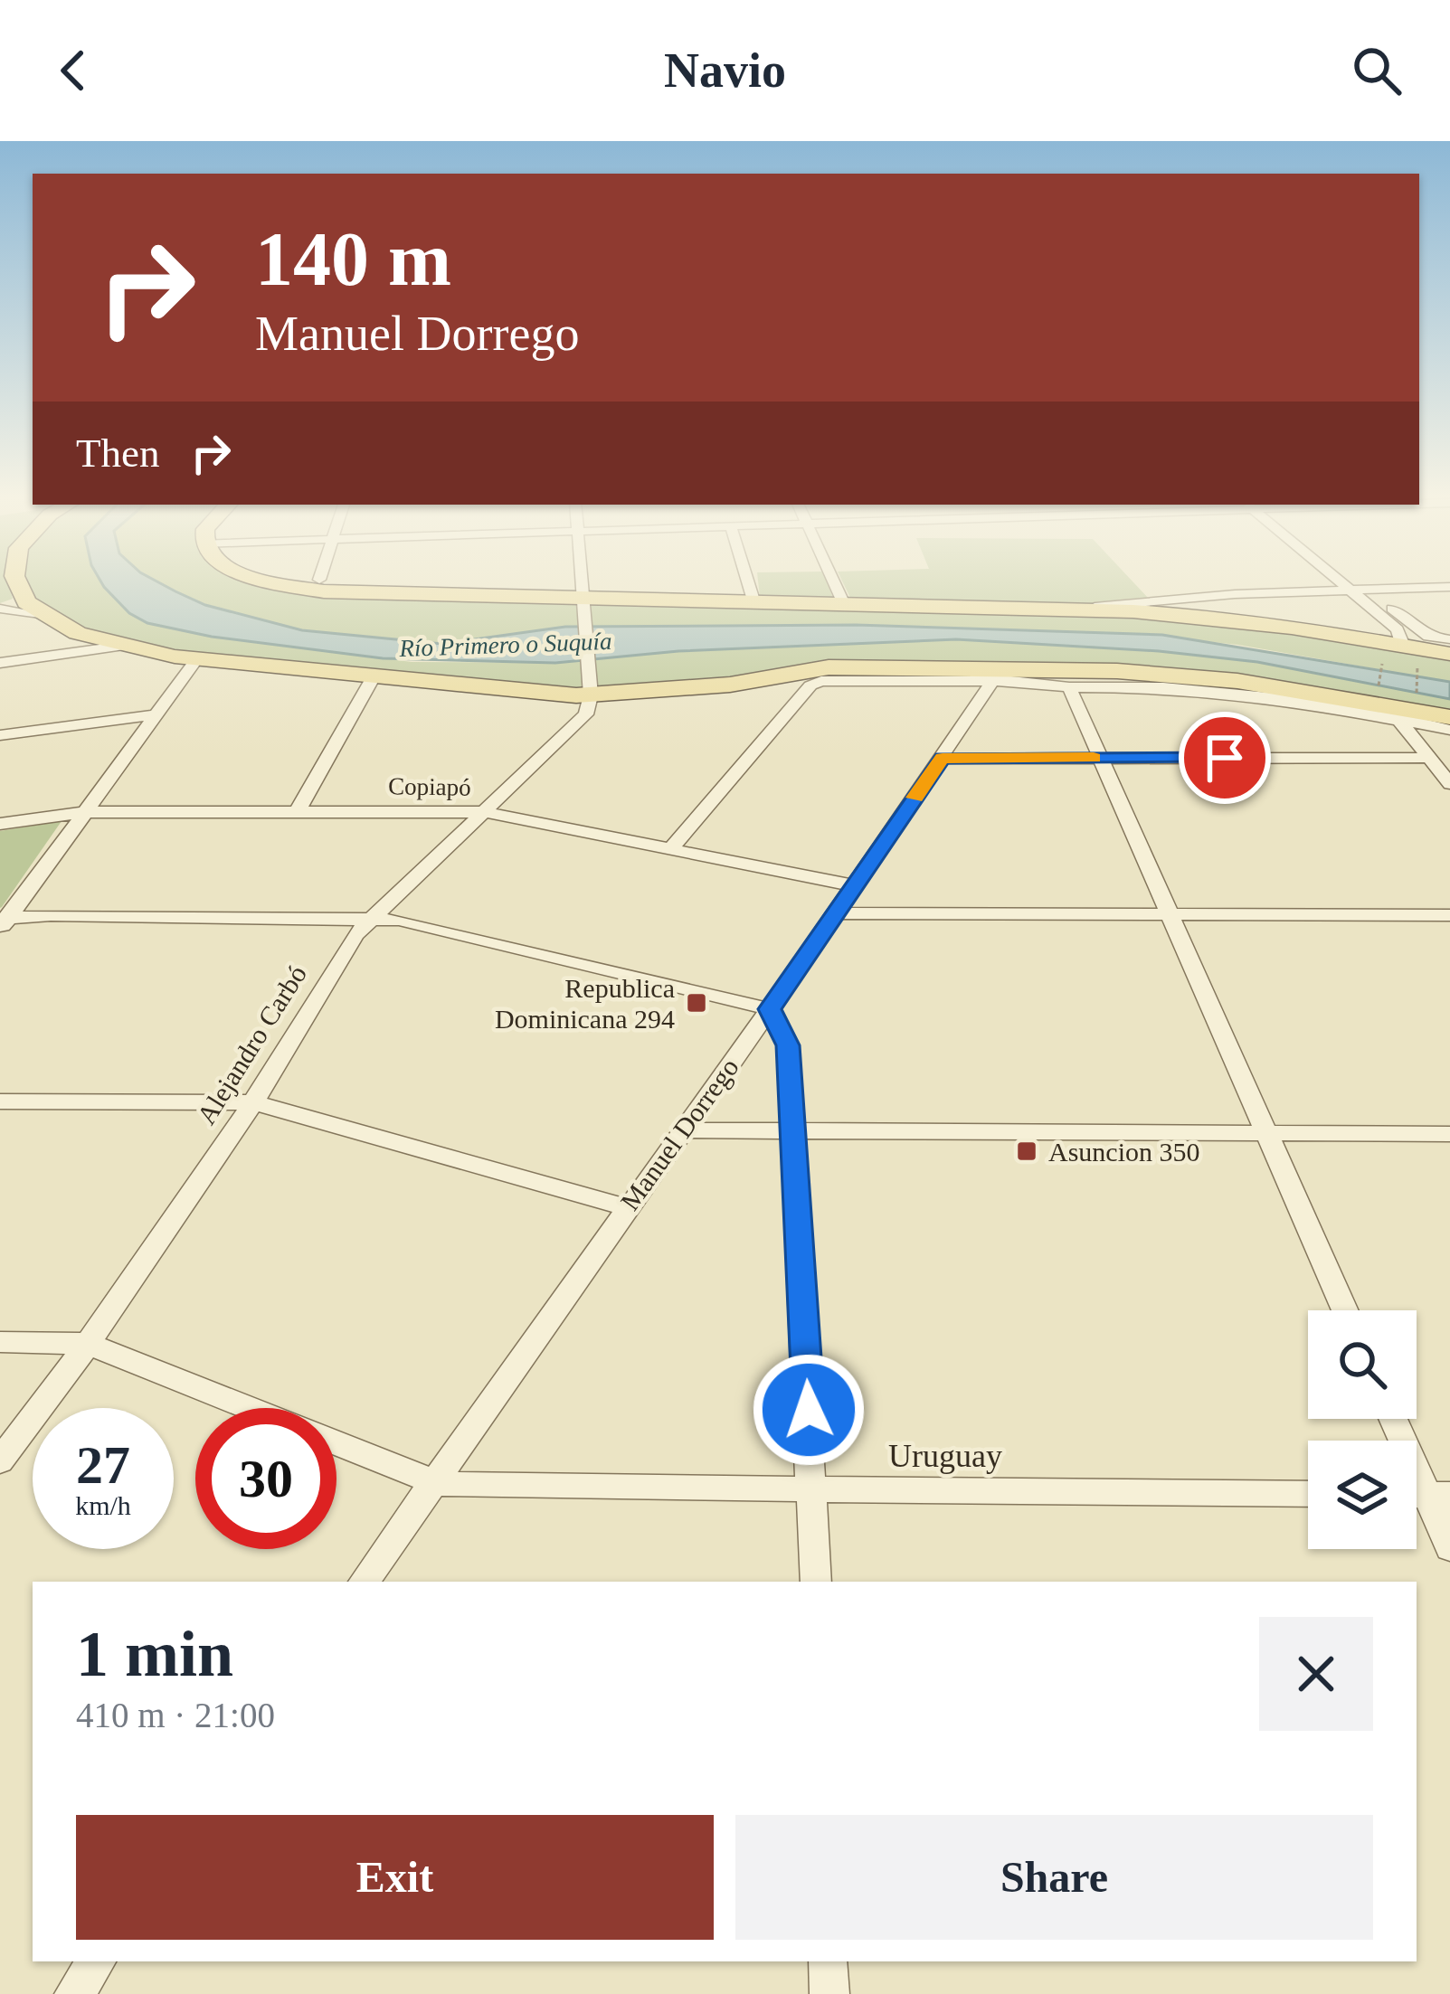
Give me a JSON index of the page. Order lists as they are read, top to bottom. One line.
{"streets":{"street":["Copiapó","Alejandro Carbó","Manuel Dorrego","Uruguay"]},"crossings":[["Copiapó","Alejandro Carbó"],["Copiapó","Manuel Dorrego"],["Alejandro Carbó","Uruguay"],["Manuel Dorrego","Uruguay"]],"water":["Río Primero o Suquía"],"places":{"transit":["Republica Dominicana 294","Asuncion 350"]},"page":{"header":"Navio","turn":["140 m","Manuel Dorrego"],"then":"Then","speed":"27 km/h","limit":"30","heading":["1 min","410 m · 21:00"],"buttons":["Exit","Share"]}}
